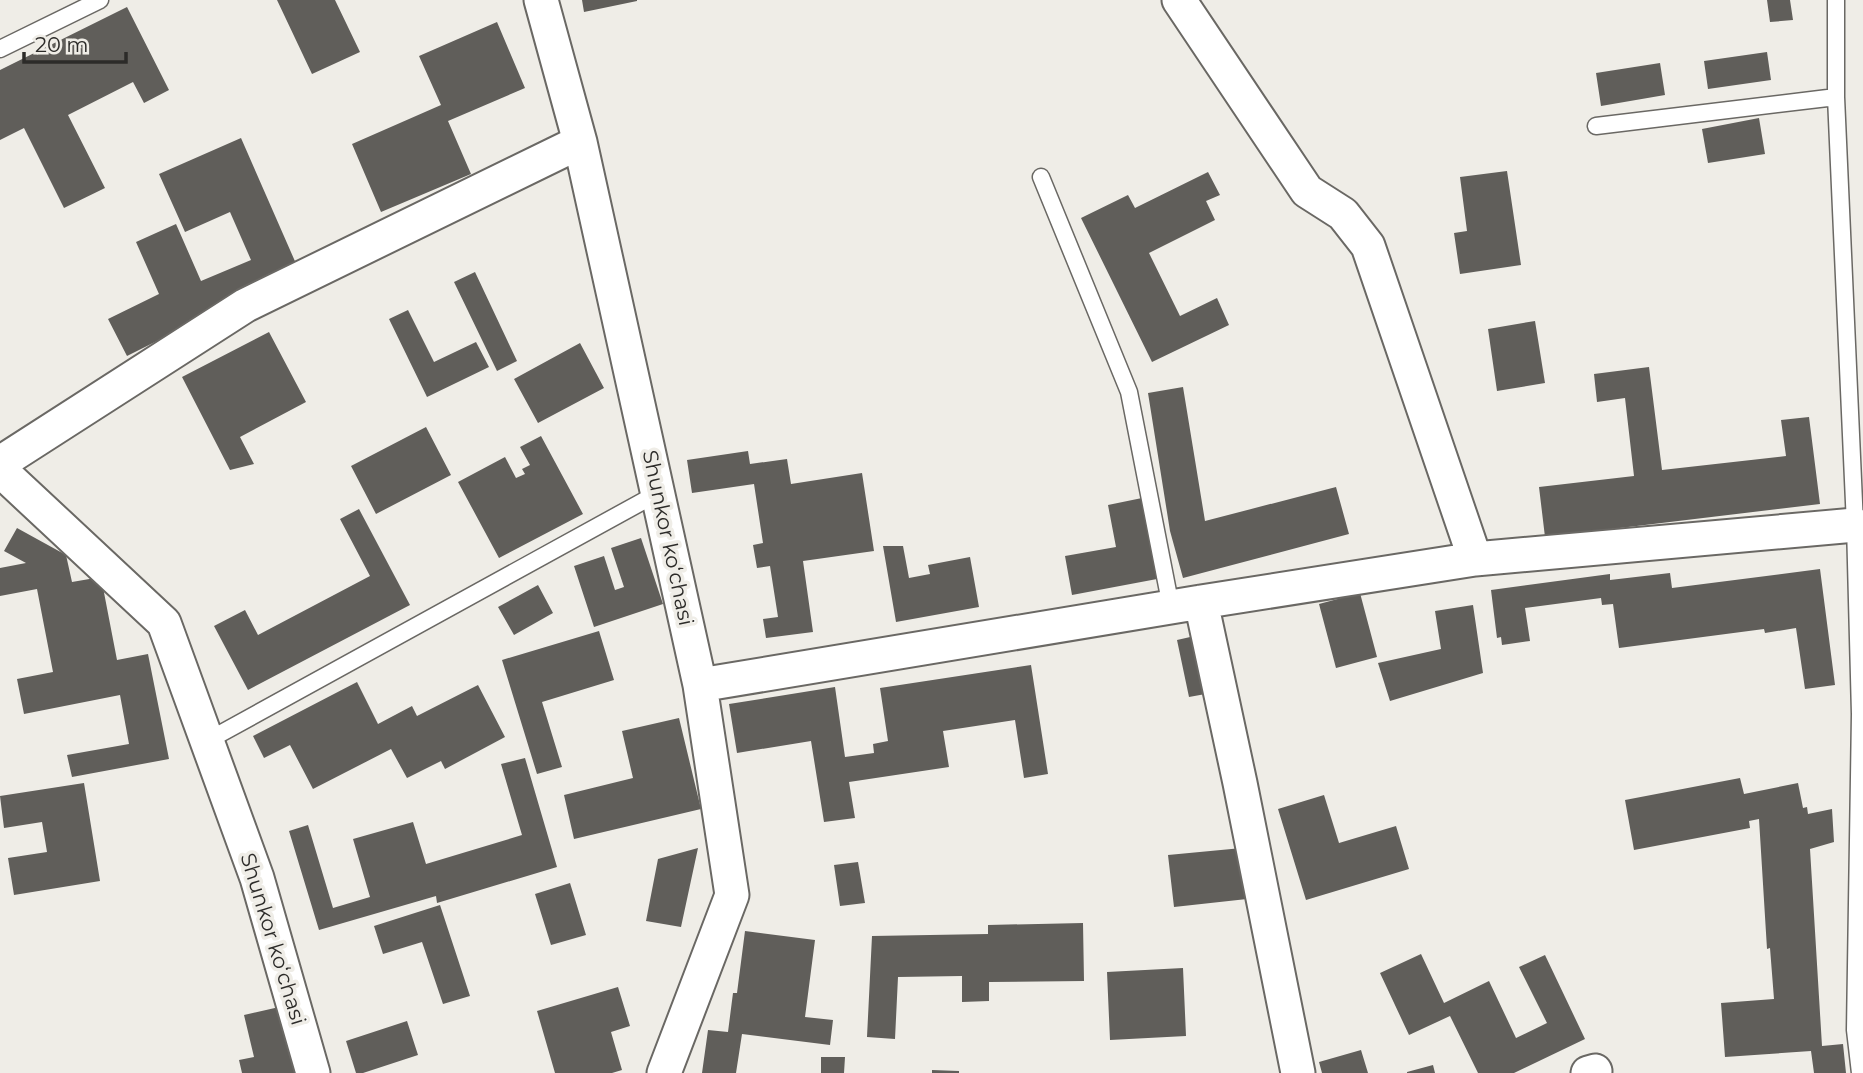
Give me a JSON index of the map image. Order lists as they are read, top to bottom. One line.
{"streets":{"street":["Shunkor koʻchasi"]},"scale_bar":"20 m"}
